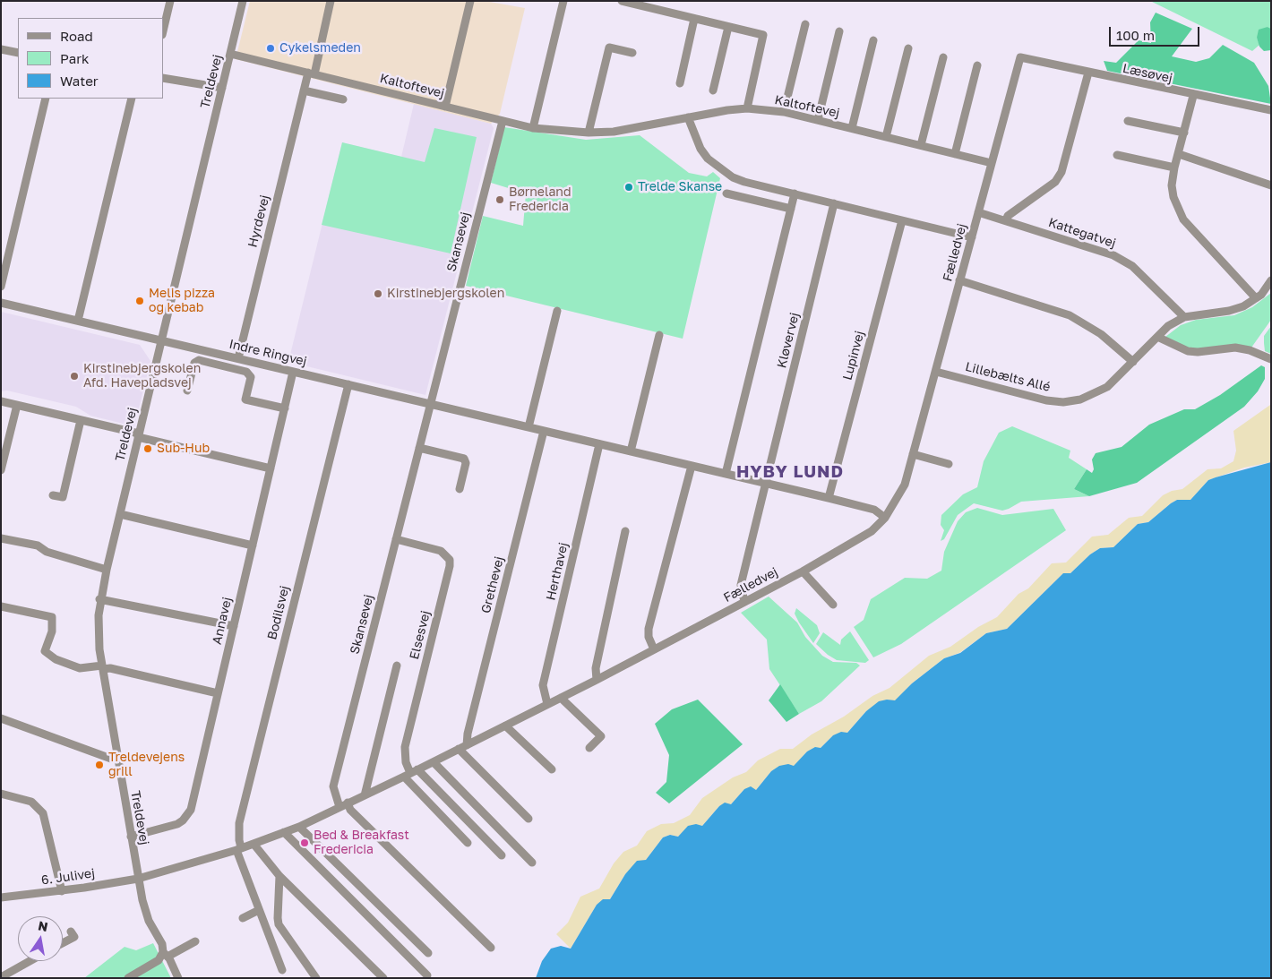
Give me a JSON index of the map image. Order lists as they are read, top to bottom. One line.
{"streets":{"street":["Læsøvej","Treldevej","Kaltoftevej","Hyrdevej","Kattegatvej","Skansevej","Fælledvej","Kløvervej","Indre Ringvej","Lupinvej","Lillebælts Allé","Herthavej","Grethevej","Bodilsvej","Annavej","Elsesvej","6. Julivej"]},"crossings":[["Læsøvej","Fælledvej"],["Treldevej","Kaltoftevej"],["Treldevej","Fælledvej"],["Treldevej","Indre Ringvej"],["Treldevej","Annavej"],["Treldevej","6. Julivej"],["Kaltoftevej","Hyrdevej"],["Kaltoftevej","Skansevej"],["Kaltoftevej","Fælledvej"],["Hyrdevej","Indre Ringvej"],["Kattegatvej","Fælledvej"],["Kattegatvej","Lillebælts Allé"],["Skansevej","Fælledvej"],["Skansevej","Indre Ringvej"],["Skansevej","Elsesvej"],["Fælledvej","Kløvervej"],["Fælledvej","Indre Ringvej"],["Fælledvej","Lillebælts Allé"],["Fælledvej","Herthavej"],["Fælledvej","Grethevej"],["Fælledvej","Bodilsvej"],["Fælledvej","Elsesvej"],["Fælledvej","6. Julivej"],["Kløvervej","Indre Ringvej"],["Indre Ringvej","Lupinvej"],["Indre Ringvej","Herthavej"],["Indre Ringvej","Grethevej"],["Indre Ringvej","Bodilsvej"],["Indre Ringvej","Annavej"]],"districts":["HYBY LUND"],"places":["Cykelsmeden","Trelde Skanse","Børneland Fredericia","Kirstinebjergskolen","Melis pizza og kebab","Kirstinebjergskolen Afd. Havepladsvej","Sub-Hub","Treldevejens grill","Bed & Breakfast Fredericia"],"legend":["Road","Park","Water"],"scale_bar":"100 m","north":"top"}
